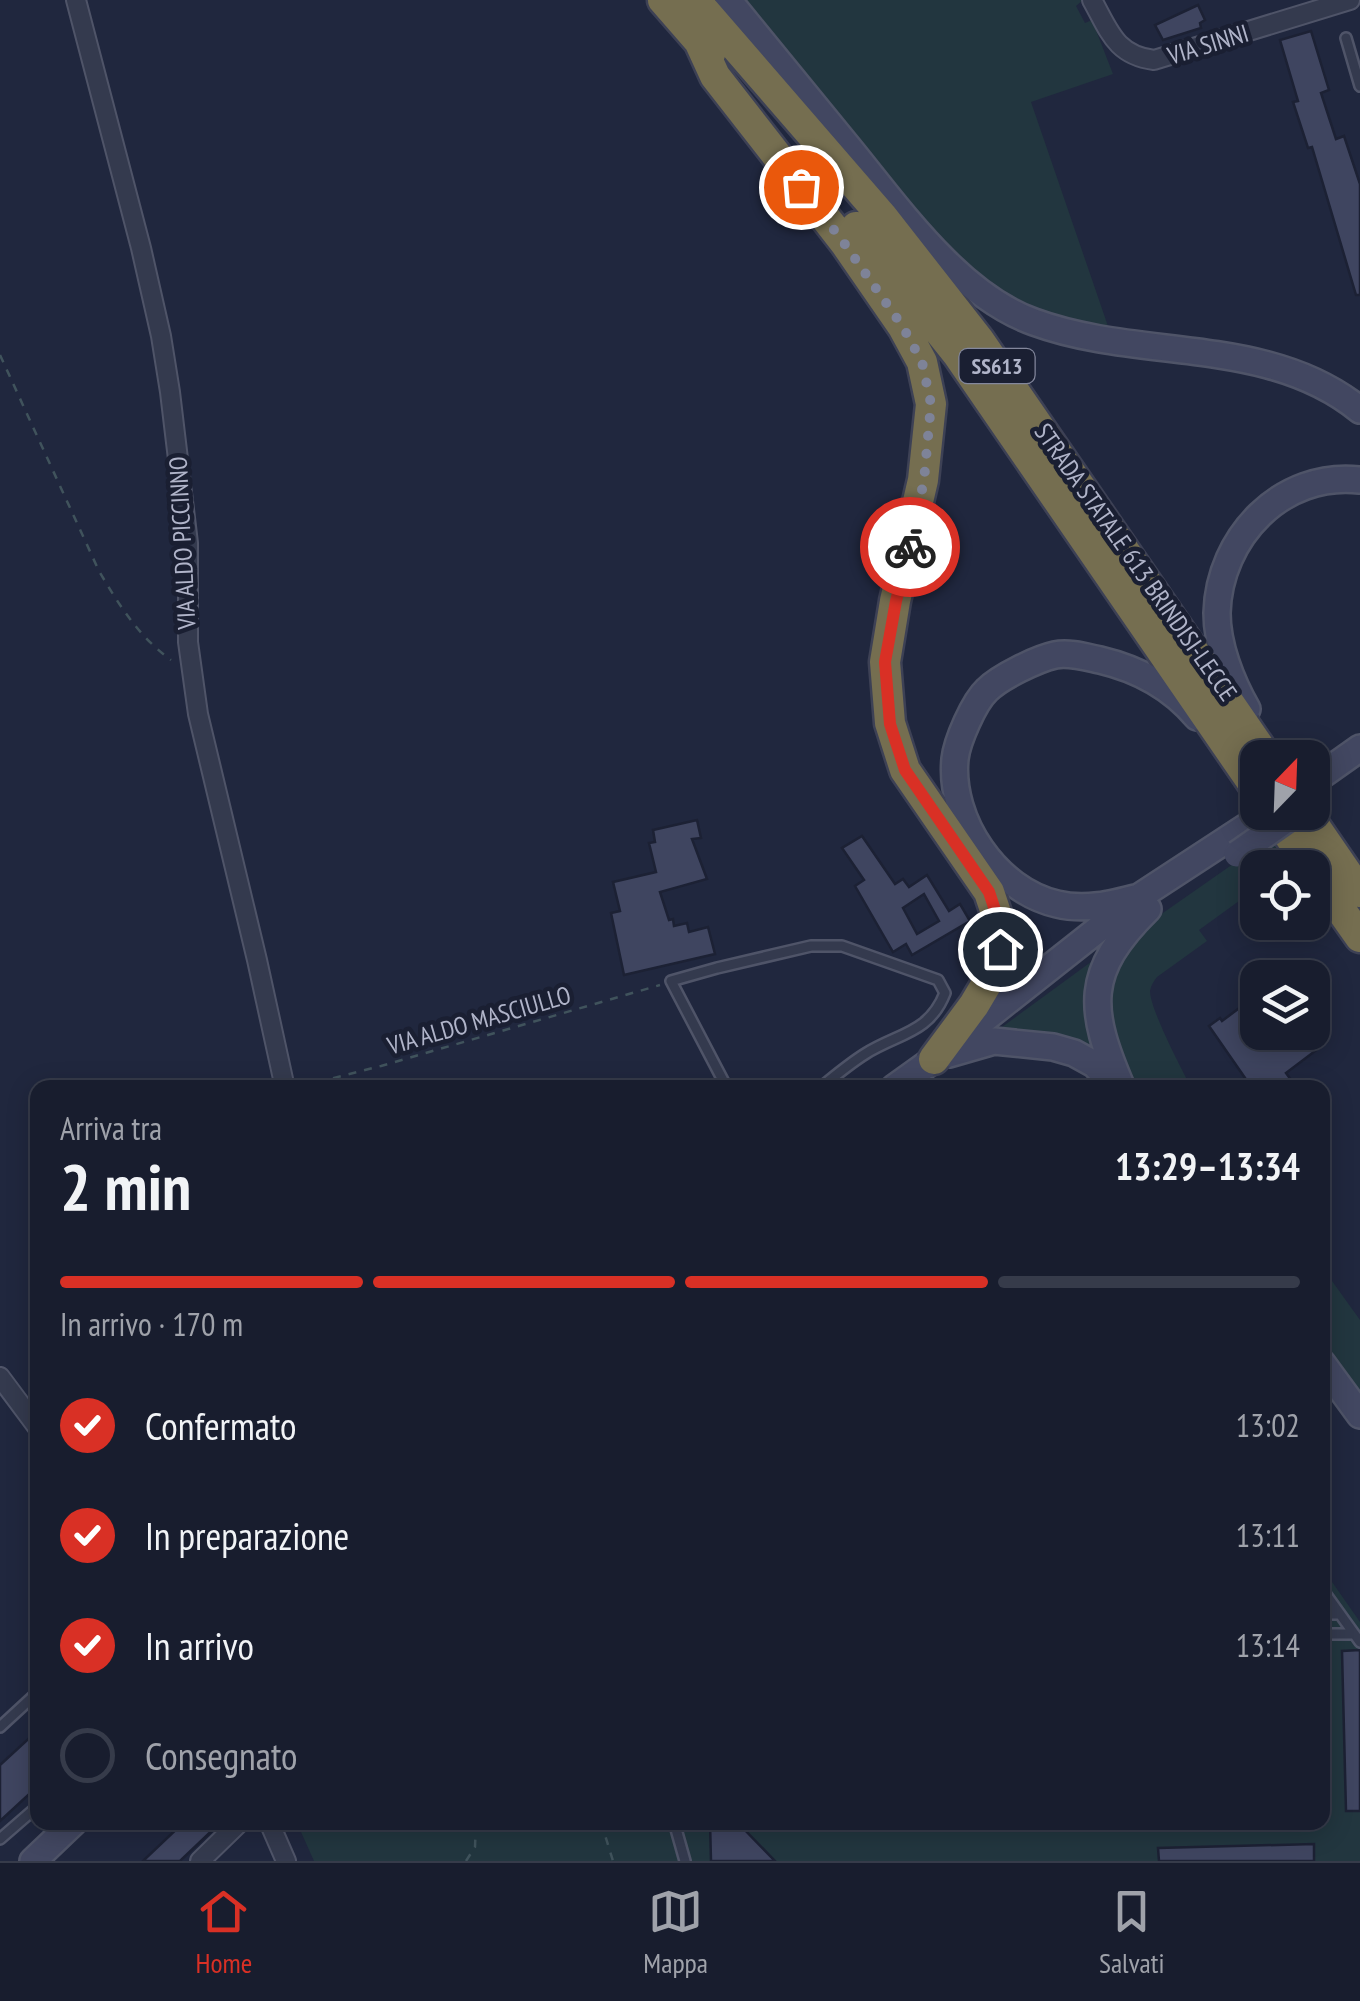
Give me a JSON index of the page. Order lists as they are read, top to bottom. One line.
{"streets":{"highway":["SS613","STRADA STATALE 613 BRINDISI-LECCE"],"street":["VIA SINNI","VIA ALDO PICCINNO"],"path":["VIA ALDO MASCIULLO"]},"north":"top right","page":{"heading":["2 min","Arriva tra","13:29–13:34"],"bar":"In arrivo · 170 m","list":[["Confermato","13:02"],["In preparazione","13:11"],["In arrivo","13:14"],"Consegnato"],"tabs":["Home","Mappa","Salvati"]}}
